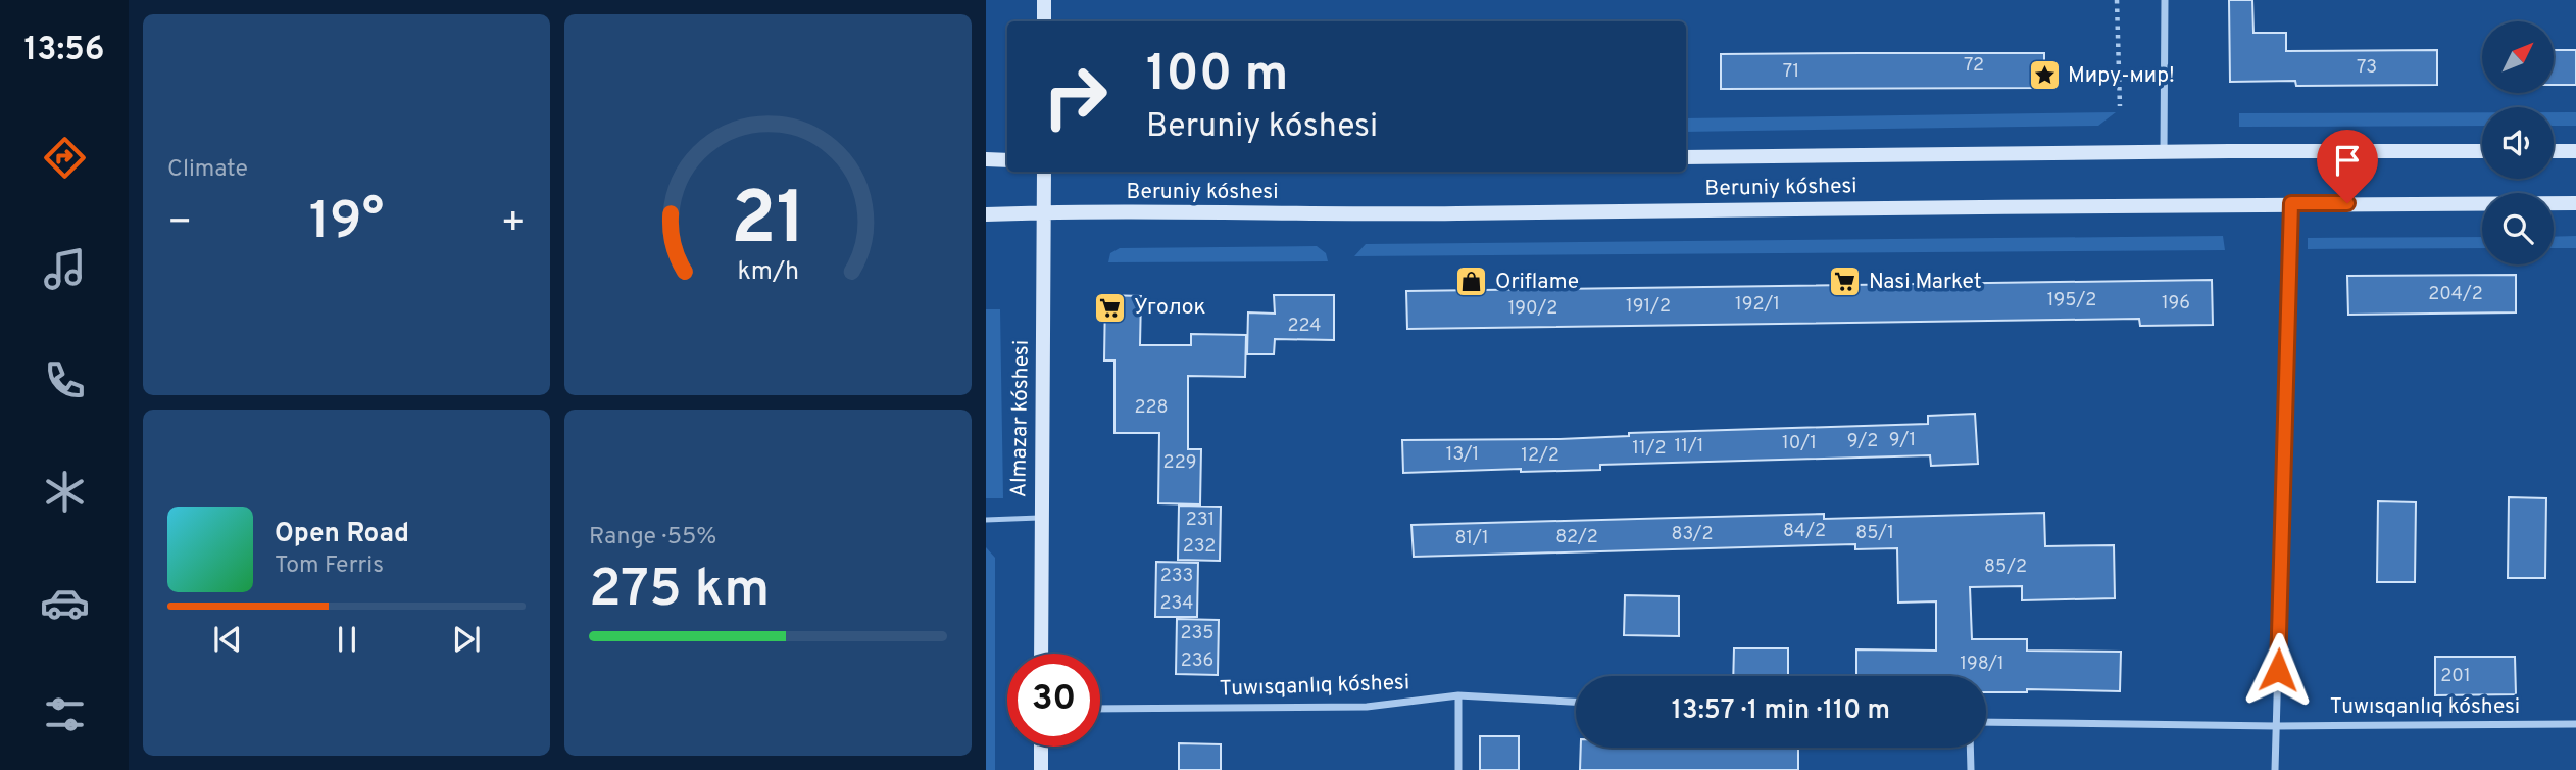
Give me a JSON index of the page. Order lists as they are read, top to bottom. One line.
{"streets":{"street":["Beruniy kóshesi","Almazar kóshesi","Tuwısqanlıq kóshesi"]},"crossings":[["Beruniy kóshesi","Almazar kóshesi"]],"places":{"place":["Миру-мир!"],"shop":["Oriflame"],"supermarket":["Nasi Market","Уголок"]},"house_numbers":["72","73","71","204/2","195/2","196","192/1","191/2","190/2","224","228","9/1","9/2","10/1","11/1","11/2","13/1","12/2","229","231","84/2","85/1","83/2","82/2","81/1","232","85/2","233","234","235","236","198/1","201"],"north":"top right","page":{"tabs":"13:56","tile":["Climate",["Range · 55%","275 km"]],"turn":["100 m","Beruniy kóshesi"],"heat":["−","19°","+"],"song":["Open Road","Tom Ferris"],"limit":"30","trip":"13:57 · 1 min · 110 m","gauge":["21","km/h"]}}
